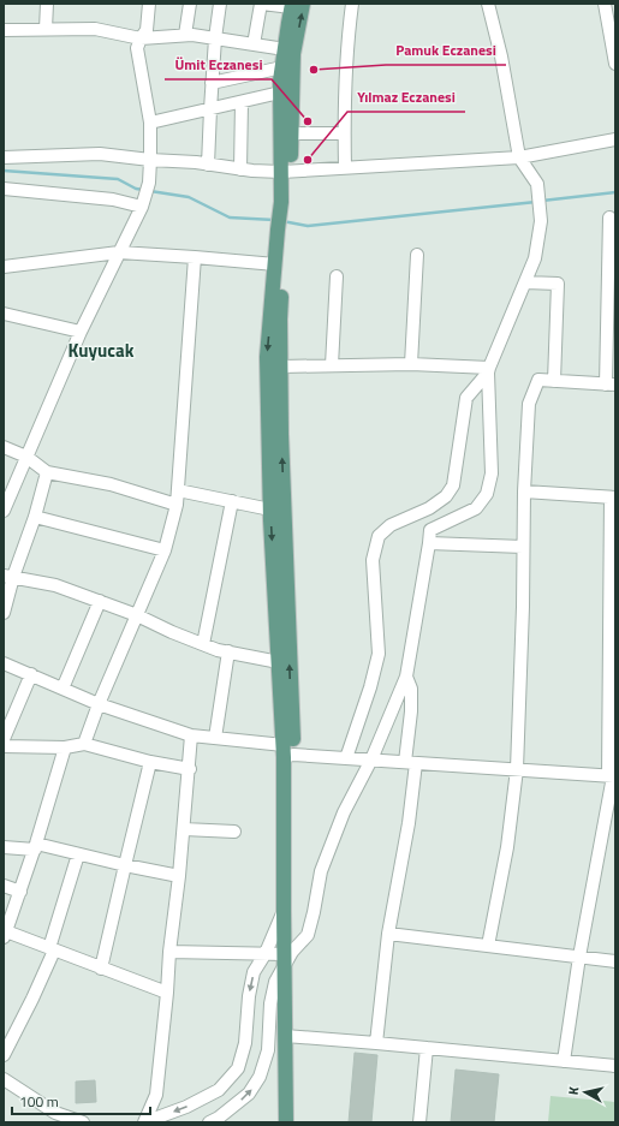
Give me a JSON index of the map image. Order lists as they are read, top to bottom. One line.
{"districts":["Kuyucak"],"places":["Pamuk Eczanesi","Ümit Eczanesi","Yılmaz Eczanesi"],"scale_bar":"100 m","north":"left"}
